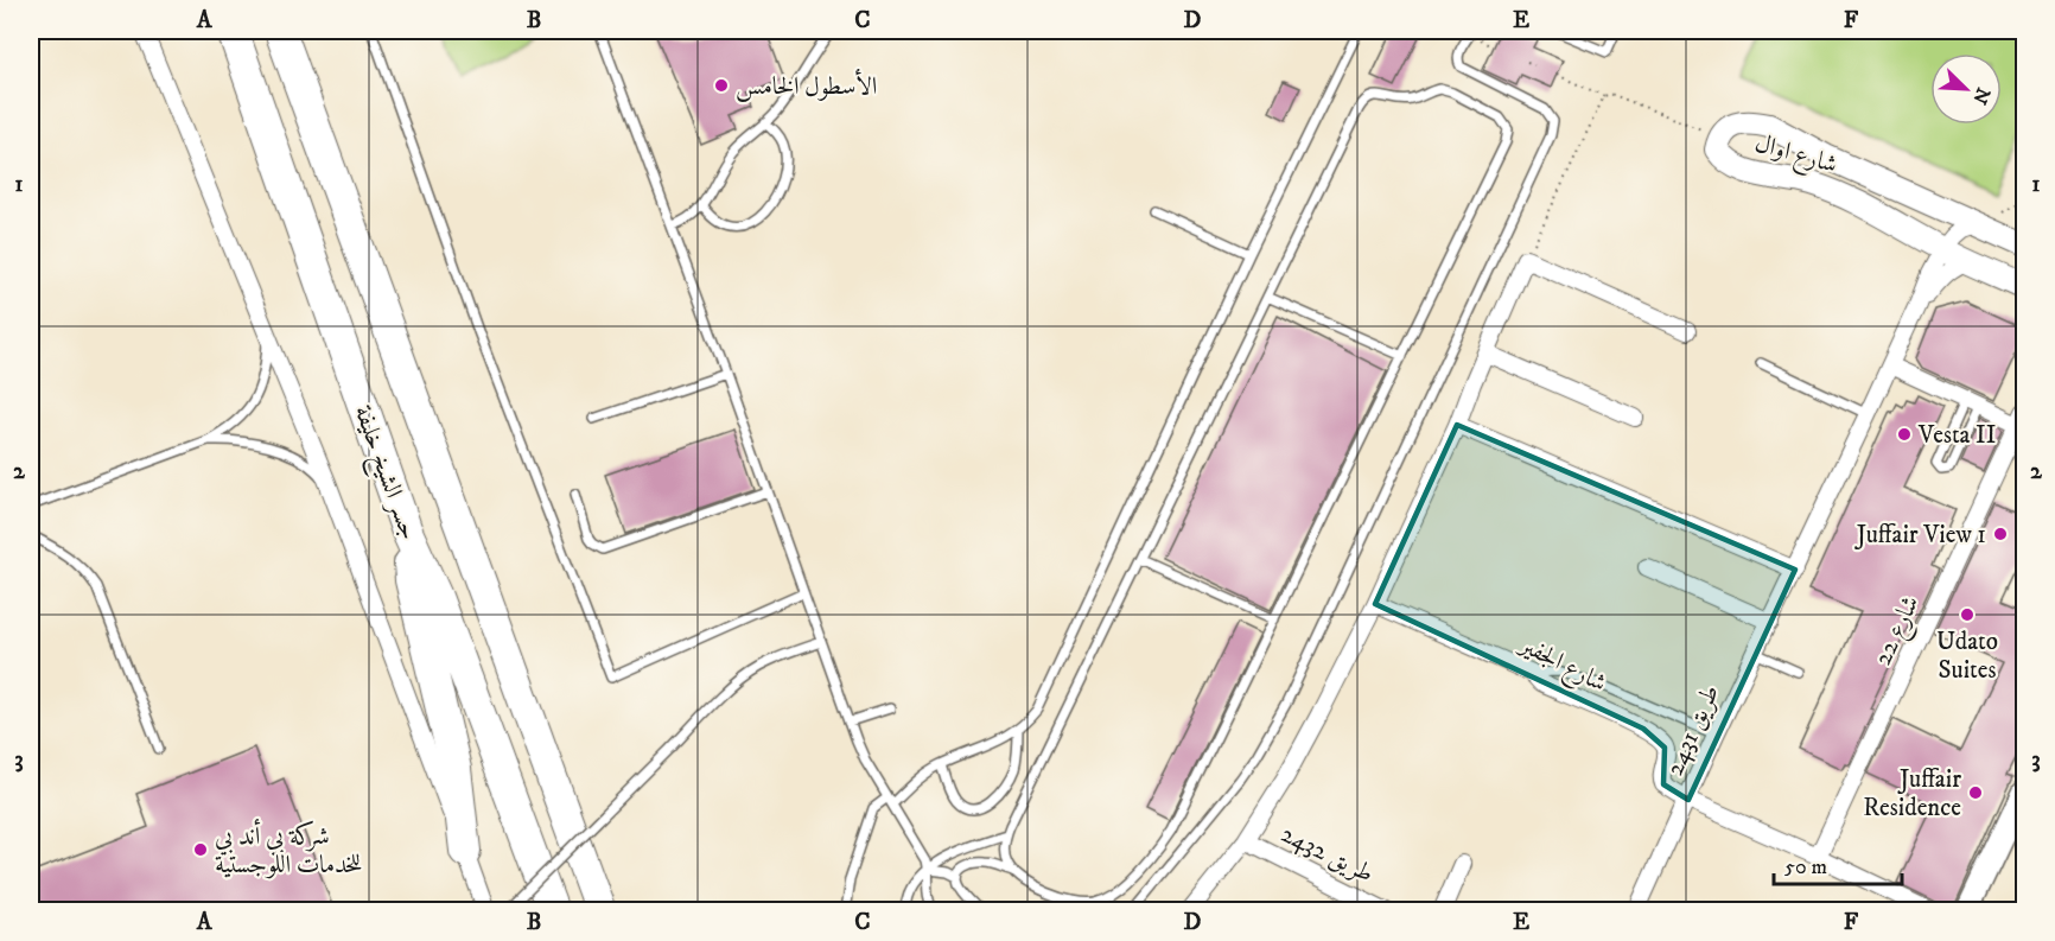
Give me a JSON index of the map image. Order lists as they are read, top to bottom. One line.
{"streets":{"highway":["جسر الشيخ خليفة"],"main road":["شارع اوال"],"street":["شارع 22","شارع الجفير","طريق 2431","طريق 2432"]},"crossings":[["شارع اوال","طريق 2431"],["شارع الجفير","طريق 2431"]],"places":["الأسطول الخامس","Vesta II","Juffair View 1","Udato Suites","Juffair Residence","شركة بي أند بي للخدمات اللوجستية"],"scale_bar":"50 m","north":"bottom right","grid":{"columns":["A","B","C","D","E","F"],"rows":["1","2","3"]}}
